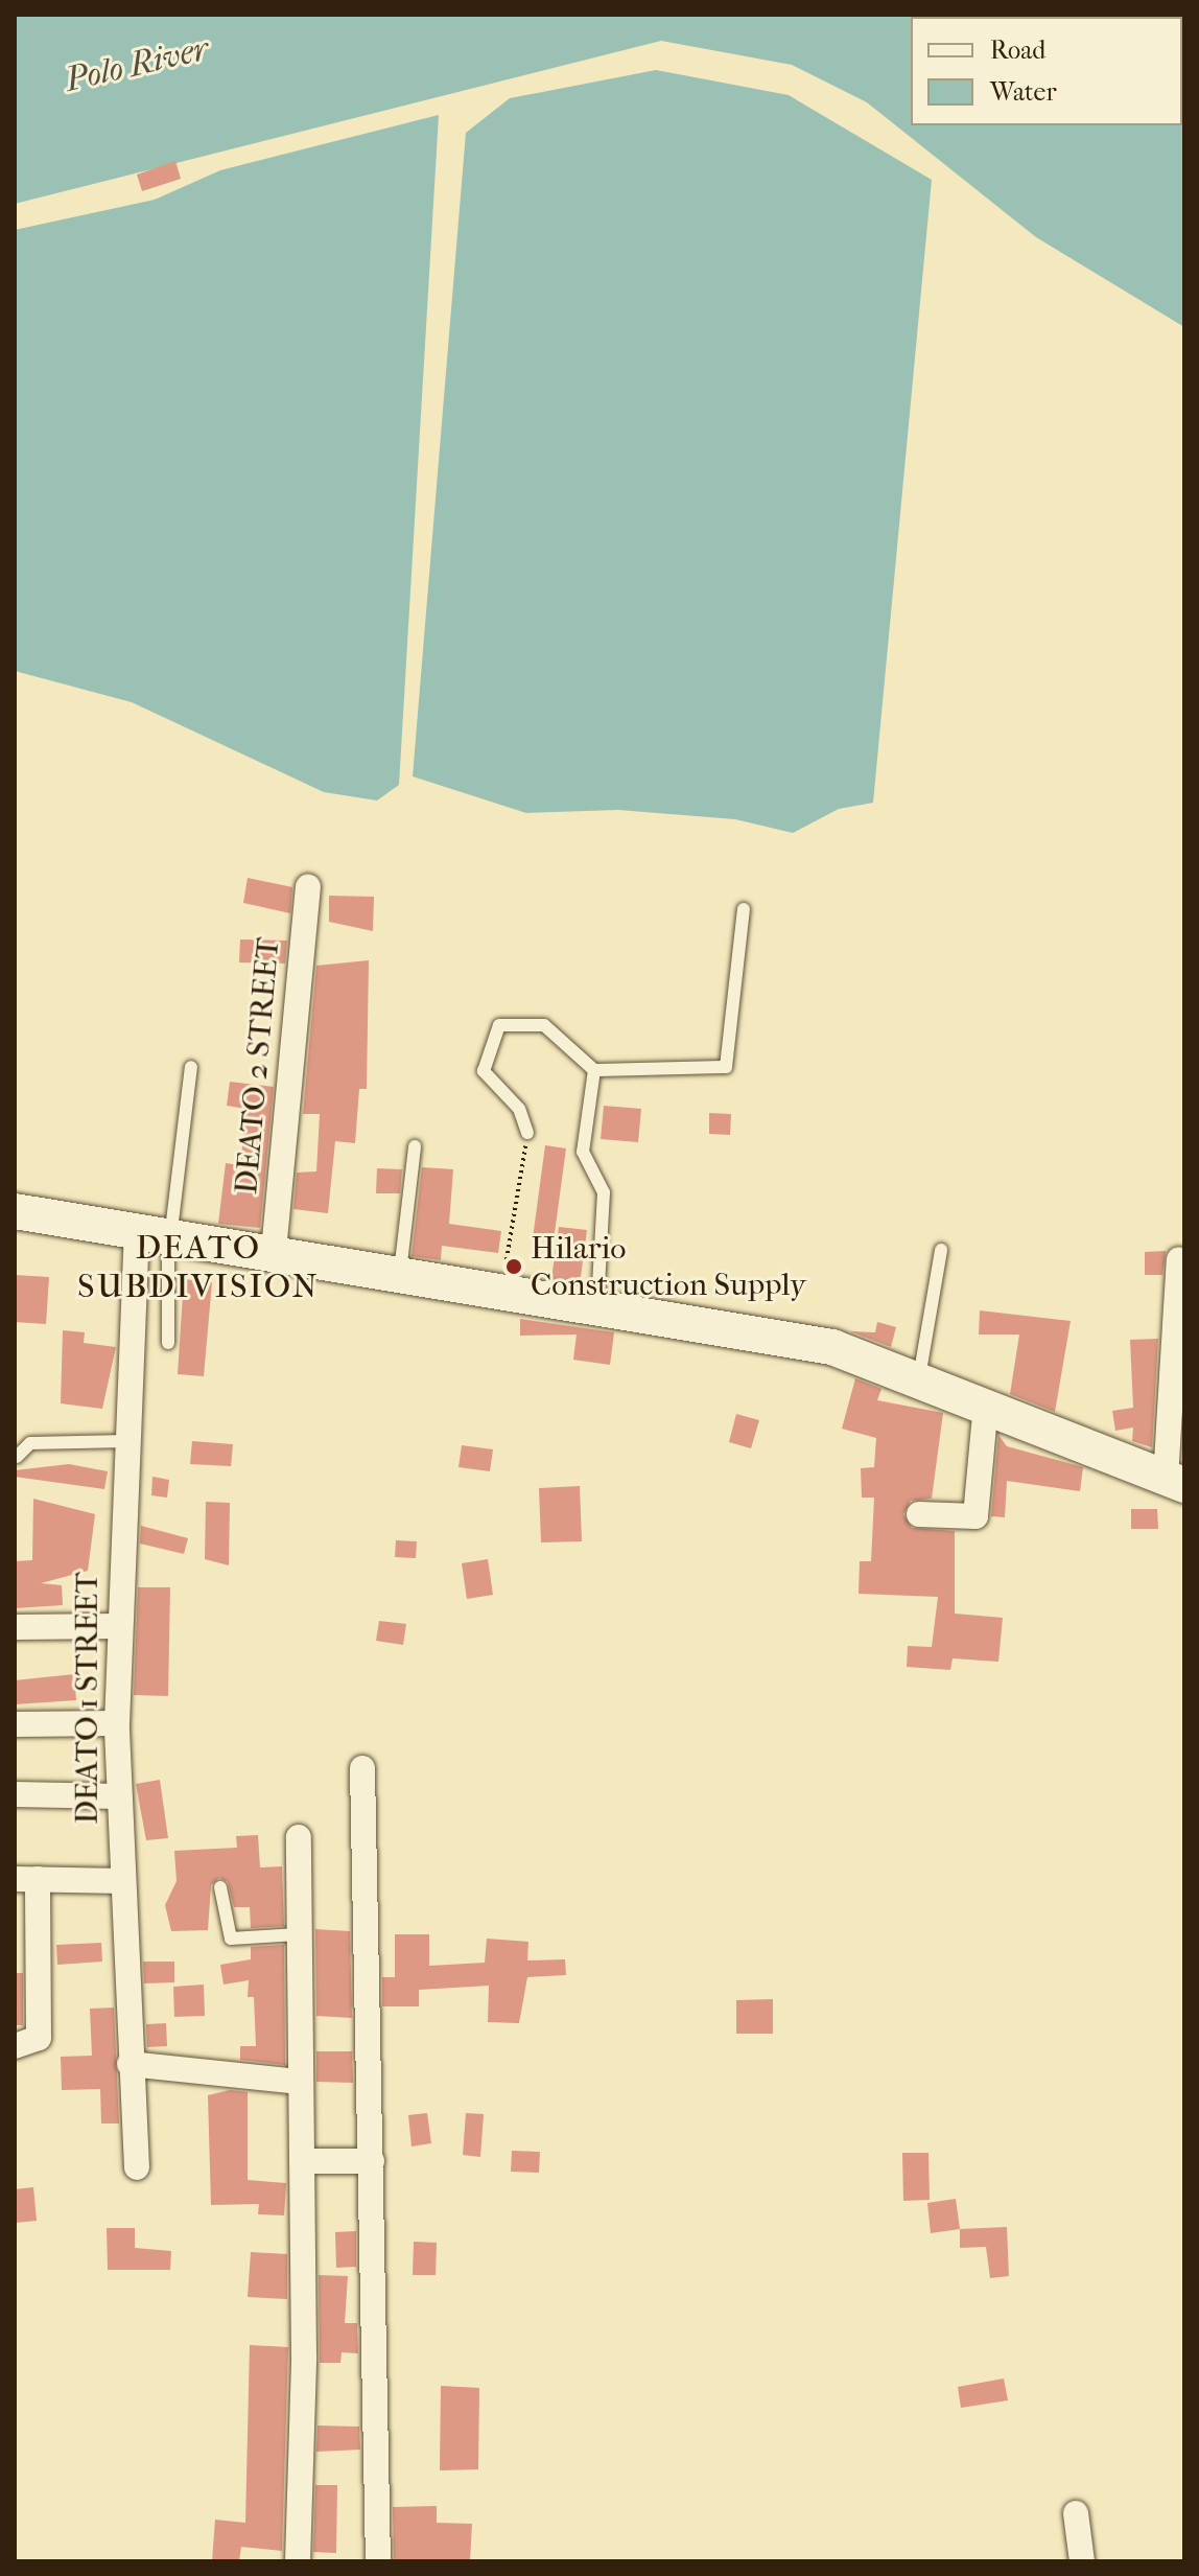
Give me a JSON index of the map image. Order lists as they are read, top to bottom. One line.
{"streets":{"street":["DEATO 2 STREET","DEATO 1 STREET"]},"districts":["DEATO SUBDIVISION"],"water":["Polo River"],"places":["Hilario Construction Supply"],"legend":["Road","Water"]}
